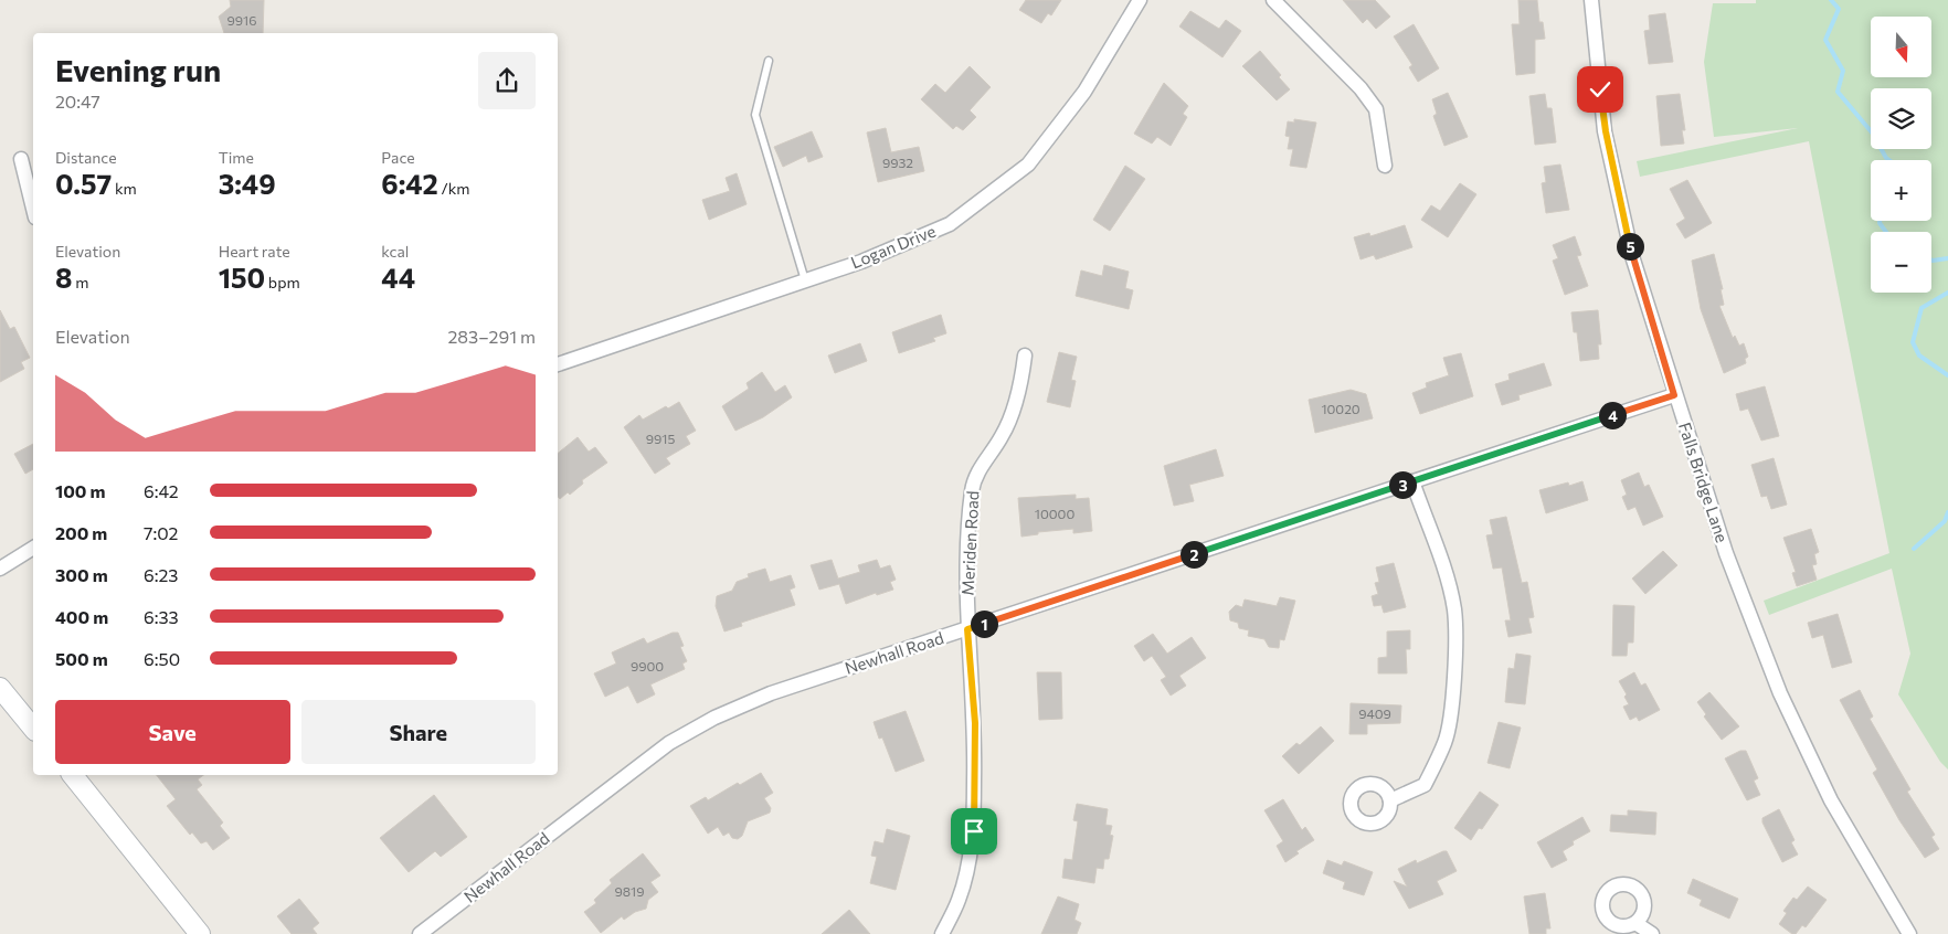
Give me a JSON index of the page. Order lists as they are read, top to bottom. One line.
{"streets":{"street":["Logan Drive","Falls Bridge Lane","Meriden Road","Newhall Road"]},"crossings":[["Falls Bridge Lane","Newhall Road"],["Meriden Road","Newhall Road"]],"house_numbers":["9916","9932","10020","9915","10000","9900","9409","9819"],"north":"bottom","page":{"map_buttons":["+","−"],"heading":["Evening run","20:47"],"stats":[["Distance","0.57 km"],["Time","3:49"],["Pace","6:42 /km"],["Elevation","8 m"],["Heart rate","150 bpm"],["kcal","44"]],"pins":["5","4","3","2","1"],"chart":["Elevation","283–291 m"],"list":[{"name":"100 m","note":"6:42"},{"name":"200 m","note":"7:02"},{"name":"300 m","note":"6:23"},{"name":"400 m","note":"6:33"},{"name":"500 m","note":"6:50"}],"buttons":["Save","Share"]}}
